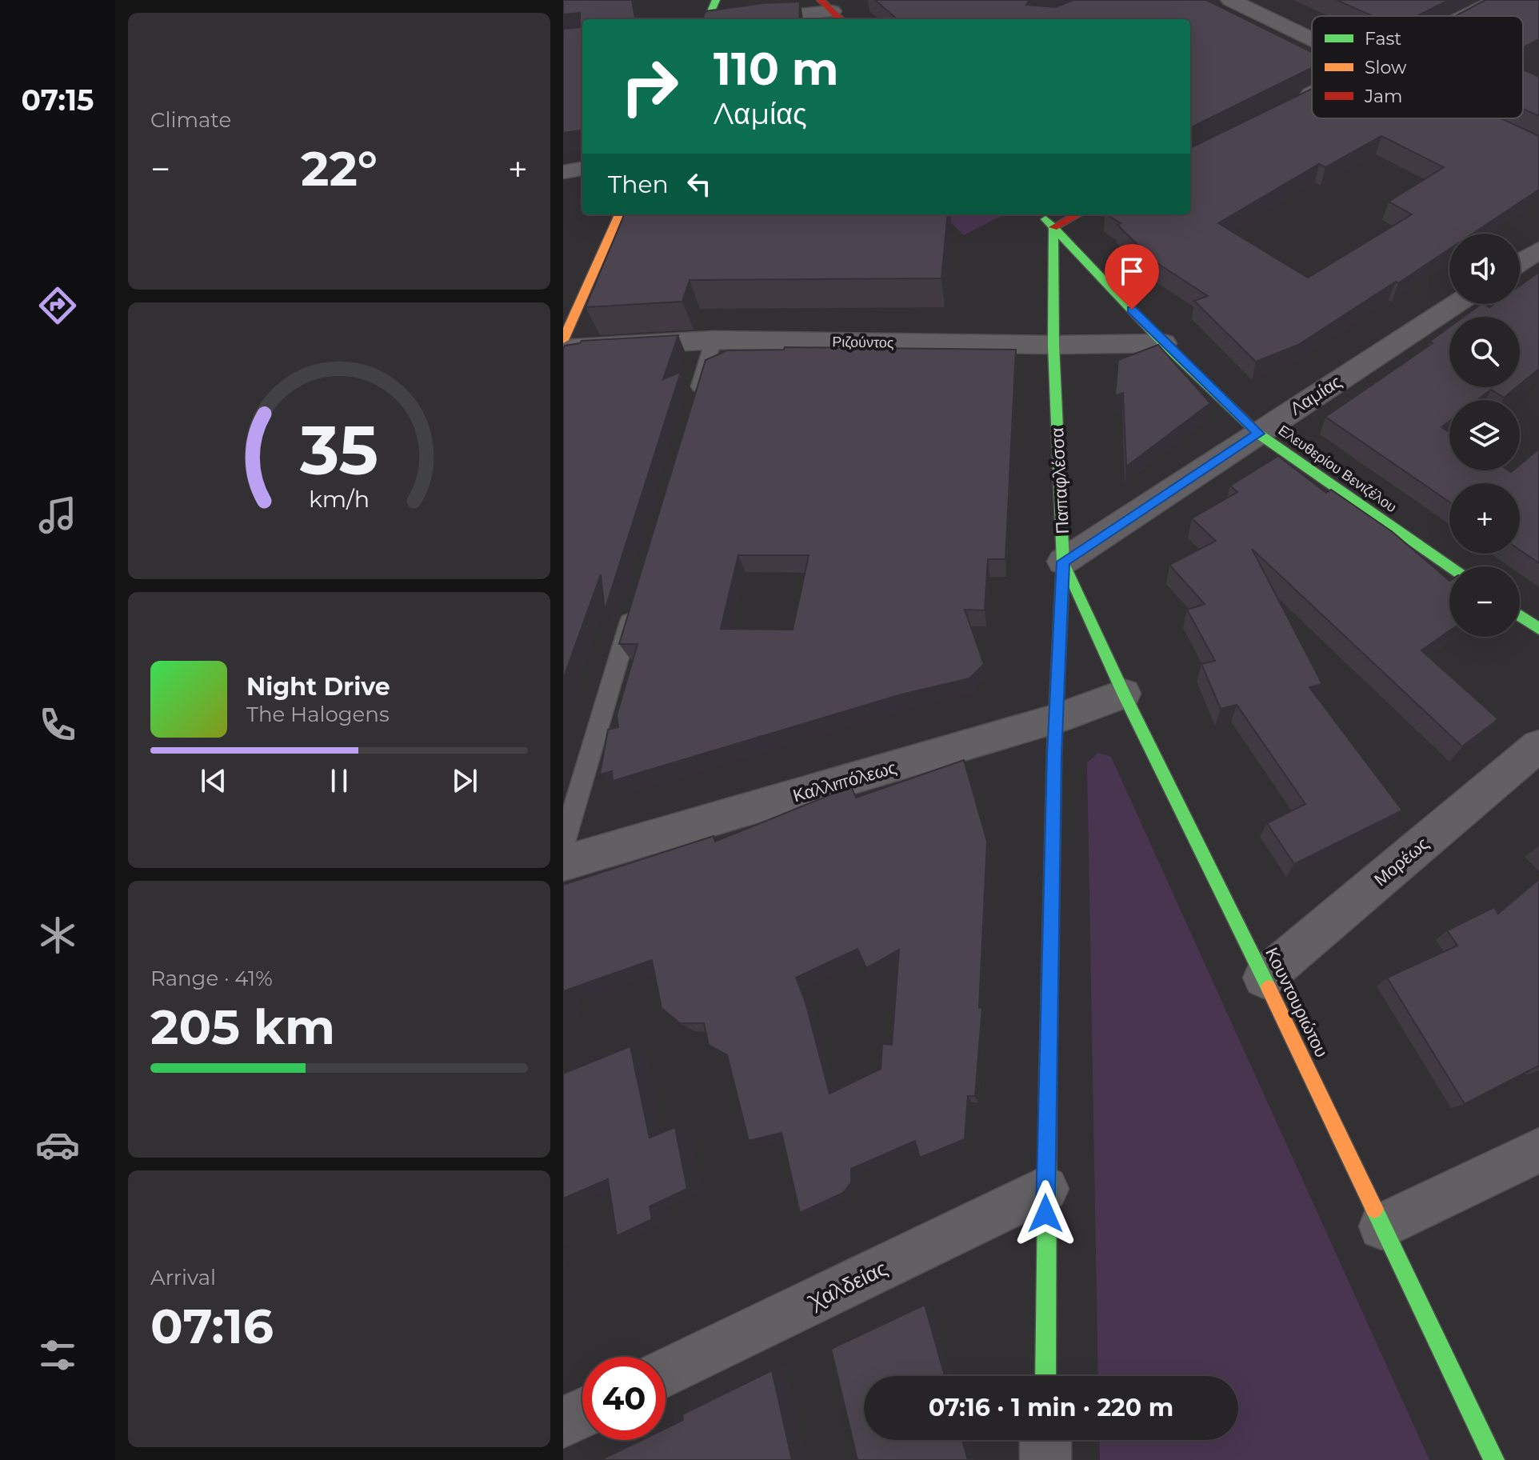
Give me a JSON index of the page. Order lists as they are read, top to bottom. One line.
{"streets":{"street":["Ριζούντος","Λαμίας","Ελευθερίου Βενιζέλου","Παπαφλέσσα","Καλλιπόλεως","Μορέως","Κουντουριώτου","Χαλδείας"]},"crossings":[["Ριζούντος","Ελευθερίου Βενιζέλου"],["Ριζούντος","Παπαφλέσσα"],["Λαμίας","Ελευθερίου Βενιζέλου"],["Λαμίας","Παπαφλέσσα"],["Λαμίας","Κουντουριώτου"],["Ελευθερίου Βενιζέλου","Παπαφλέσσα"],["Παπαφλέσσα","Καλλιπόλεως"],["Παπαφλέσσα","Κουντουριώτου"],["Παπαφλέσσα","Χαλδείας"],["Καλλιπόλεως","Κουντουριώτου"],["Μορέως","Κουντουριώτου"]],"legend":["Fast","Slow","Jam"],"page":{"tabs":"07:15","tile":["Climate",["Range · 41%","205 km"],["Arrival","07:16"]],"turn":["110 m","Λαμίας"],"heat":["−","22°","+"],"then":"Then","map_buttons":["+","−"],"song":["Night Drive","The Halogens"],"limit":"40","trip":"07:16 · 1 min · 220 m","gauge":["35","km/h"]}}
